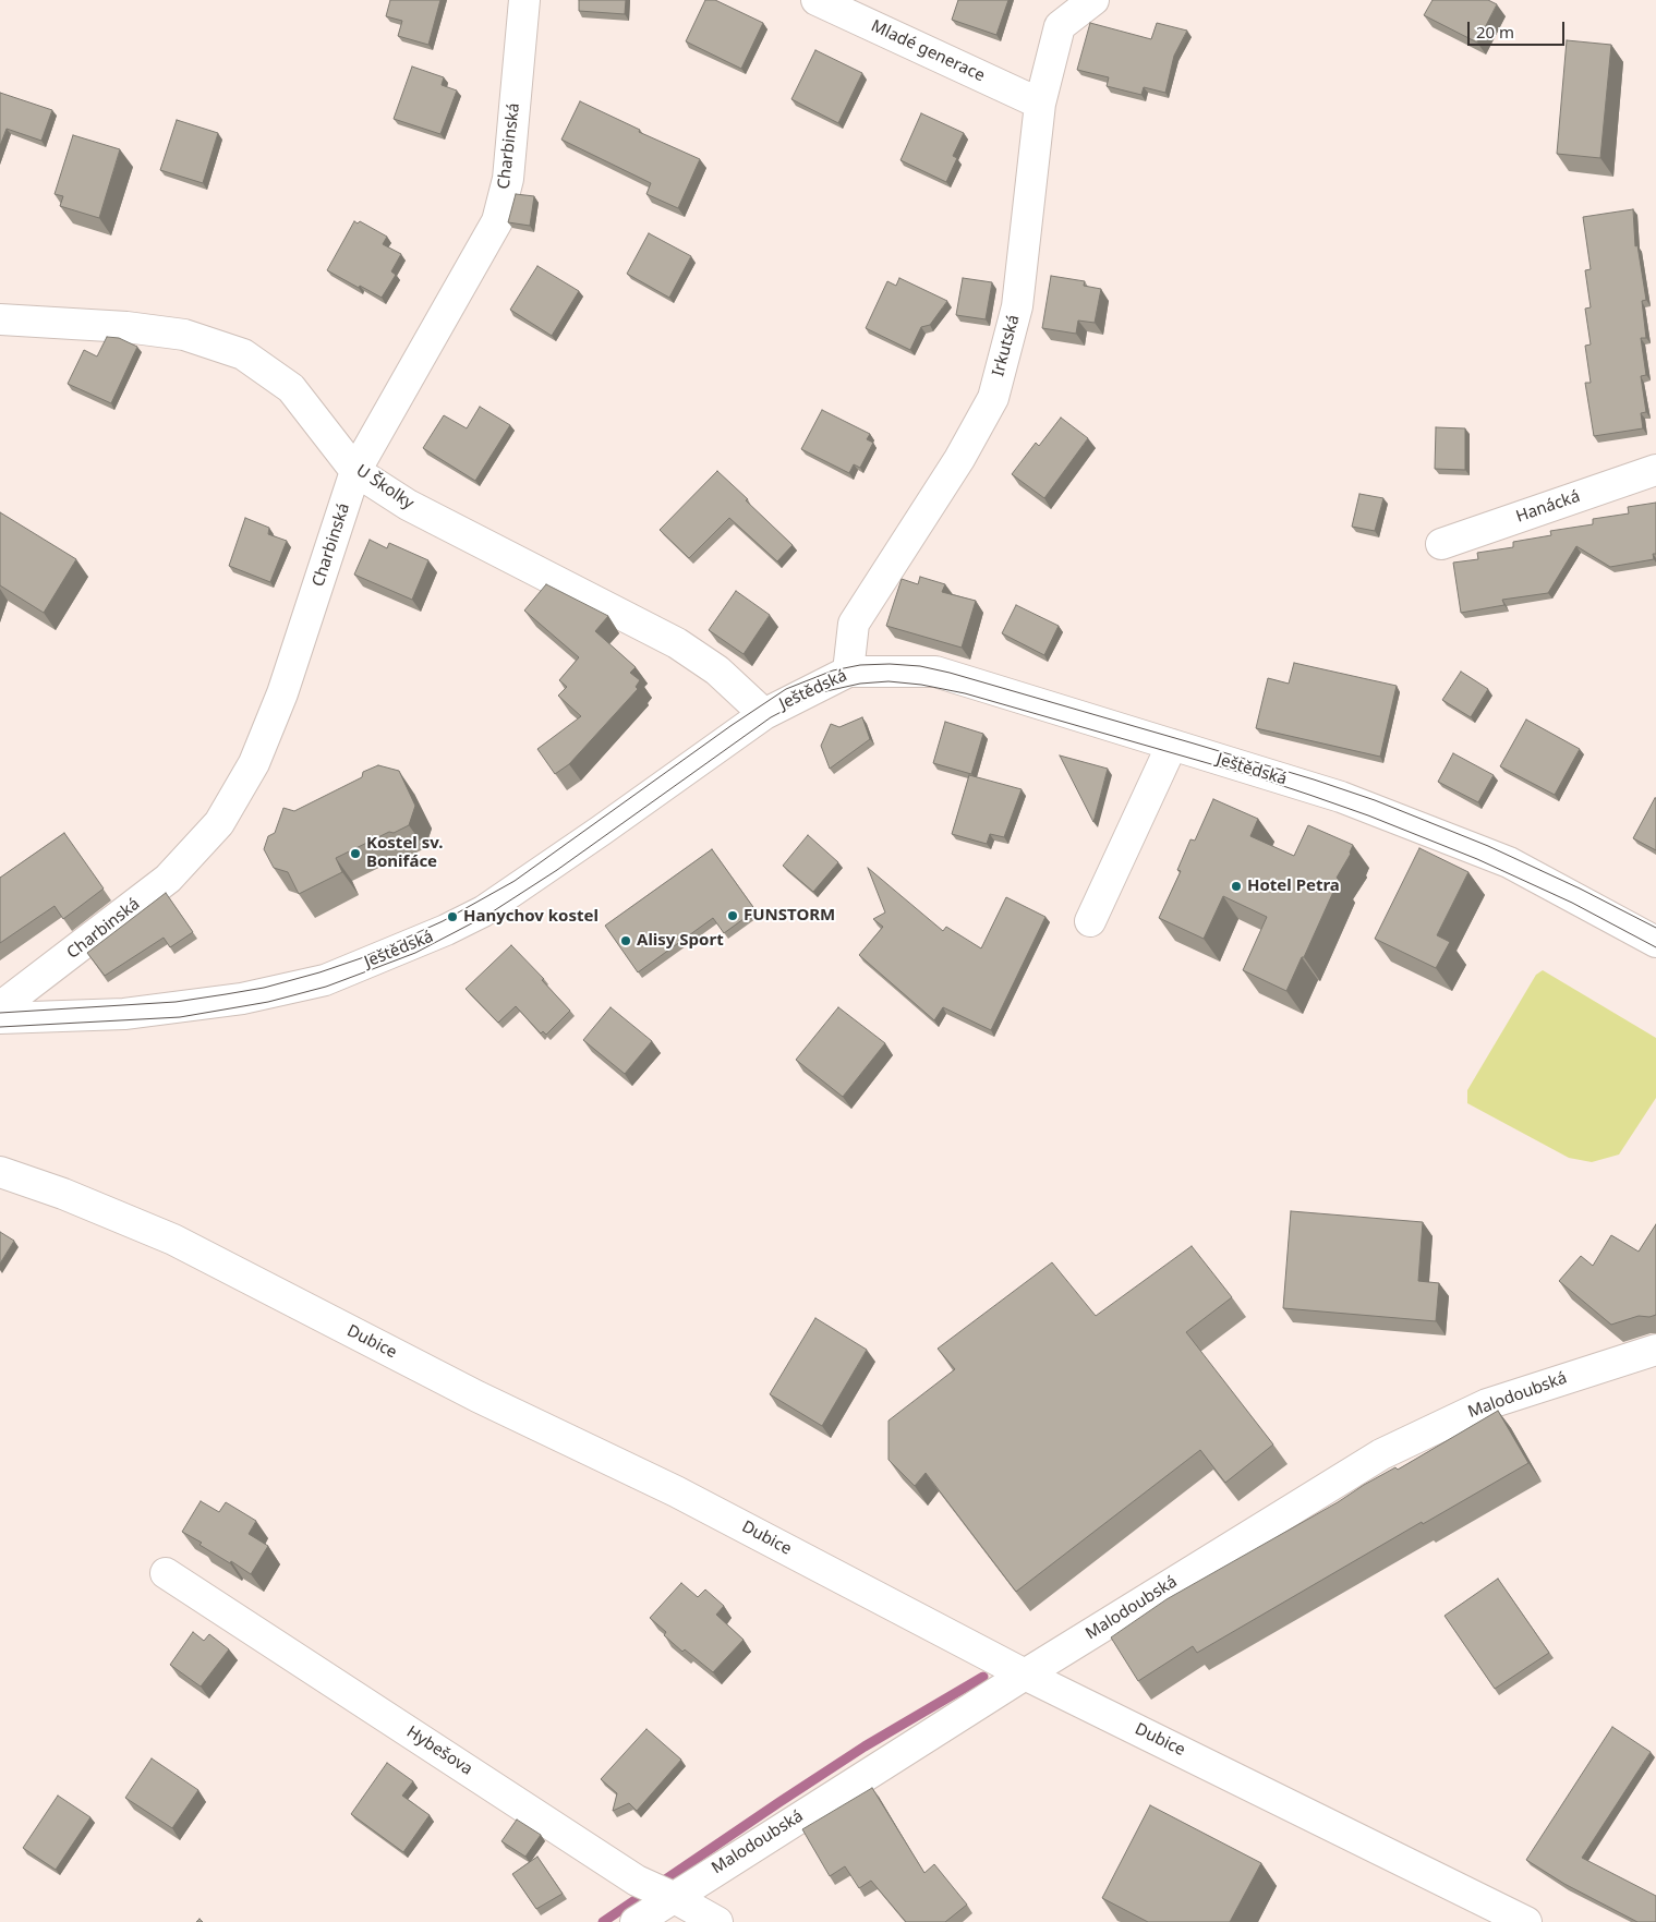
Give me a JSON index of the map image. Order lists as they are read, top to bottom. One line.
{"streets":{"street":["Mladé generace","Charbinská","Irkutská","U Školky","Hanácká","Ještědská","Dubice","Malodoubská","Hybešova"]},"crossings":[["Mladé generace","Irkutská"],["Charbinská","U Školky"],["Irkutská","Ještědská"],["U Školky","Ještědská"],["Dubice","Malodoubská"],["Malodoubská","Hybešova"]],"places":["Kostel sv. Bonifáce","Hotel Petra","FUNSTORM","Hanychov kostel","Alisy Sport"],"scale_bar":"20 m"}
